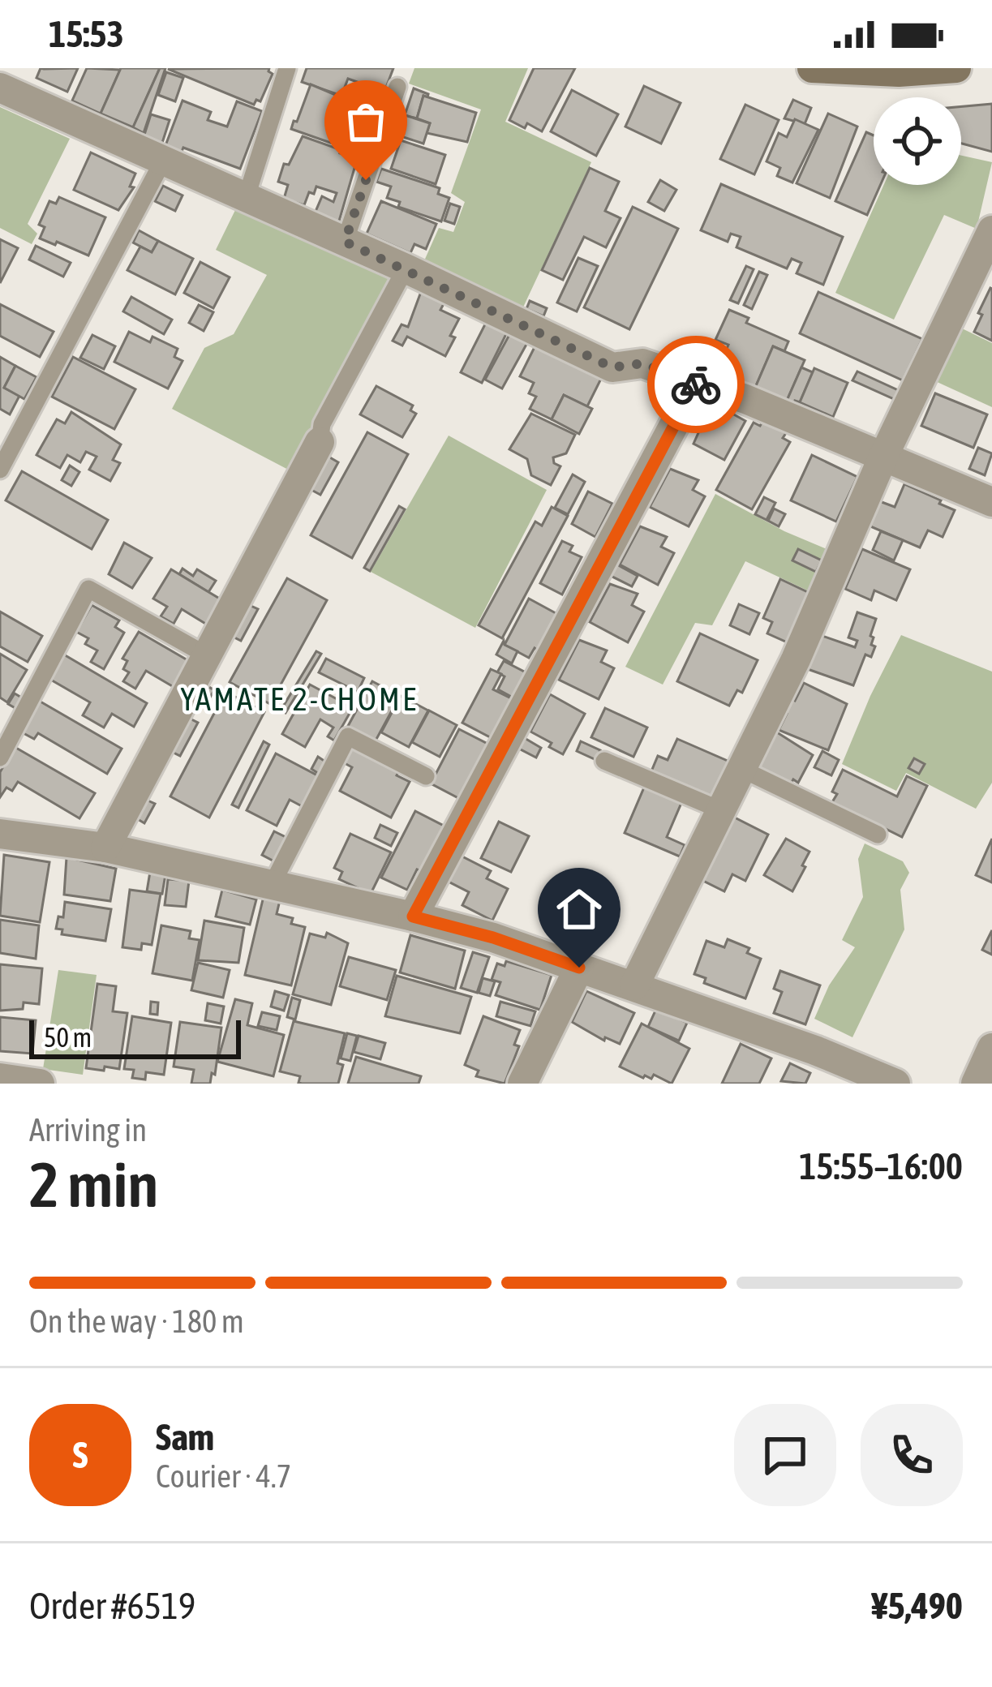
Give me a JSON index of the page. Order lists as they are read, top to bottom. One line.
{"districts":["YAMATE 2-CHOME"],"scale_bar":"50 m","page":{"status":"15:53","scale":"50 m","heading":["2 min","Arriving in","15:55–16:00"],"panel":["Sam","Courier · 4.7","Order #6519","¥5,490"],"bar":"On the way · 180 m","round":"S"}}
